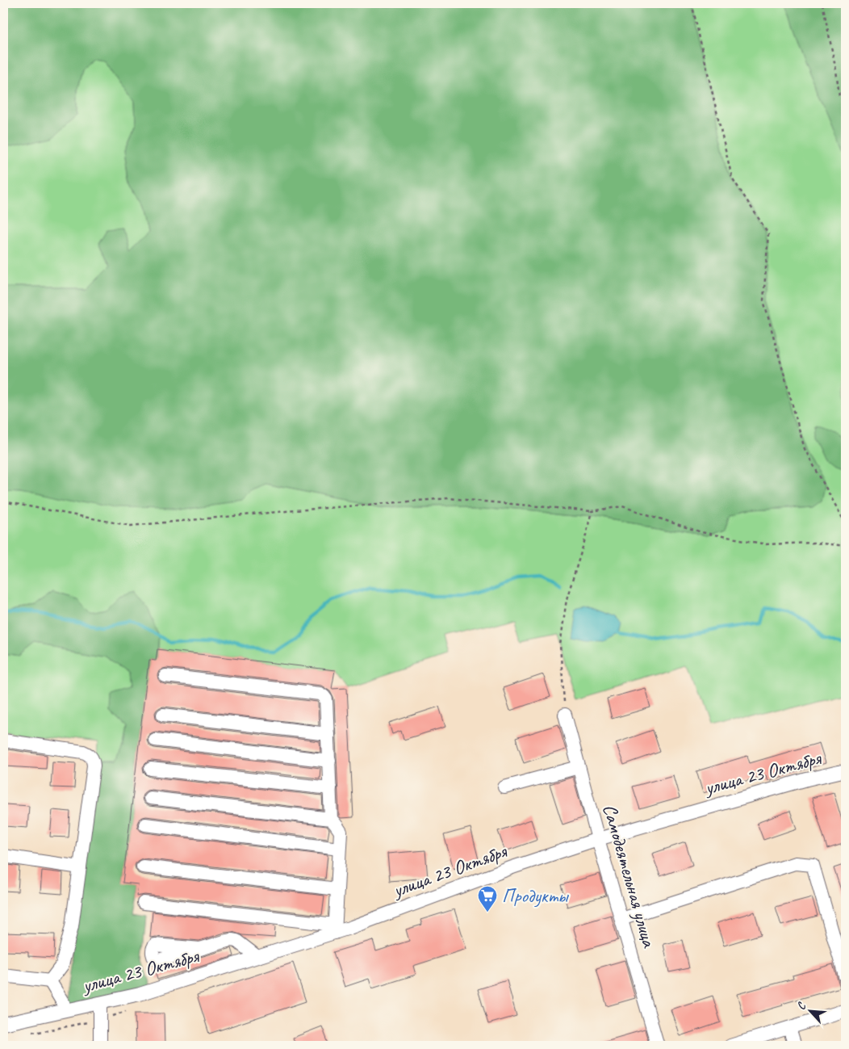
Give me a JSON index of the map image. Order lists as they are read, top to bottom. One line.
{"streets":{"street":["улица 23 Октября","Самодеятельная улица"]},"crossings":[["улица 23 Октября","Самодеятельная улица"]],"places":{"supermarket":["Продукты"]},"north":"top left"}
